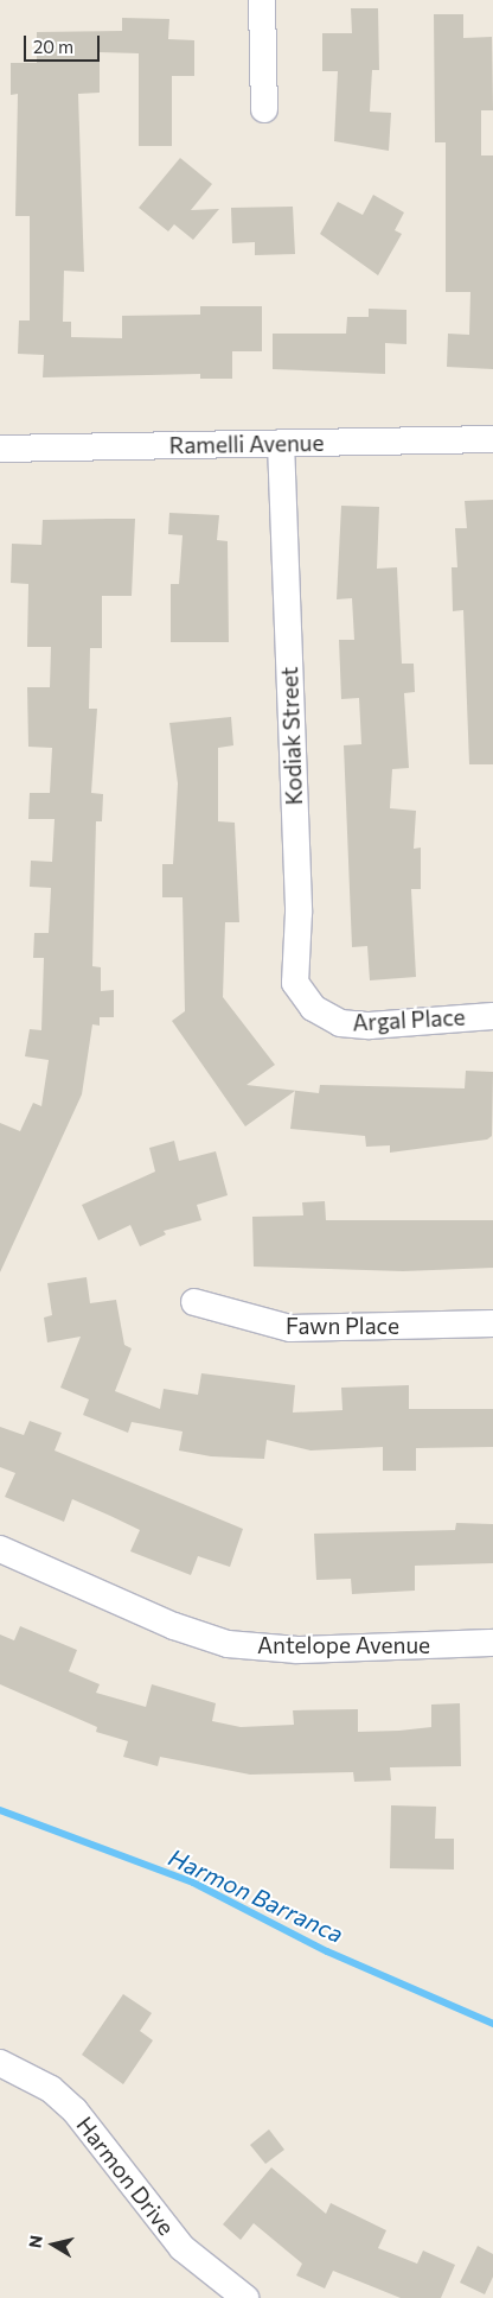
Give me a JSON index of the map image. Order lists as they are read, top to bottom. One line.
{"streets":{"street":["Ramelli Avenue","Kodiak Street","Argal Place","Fawn Place","Antelope Avenue","Harmon Drive"]},"crossings":[["Ramelli Avenue","Kodiak Street"],["Kodiak Street","Argal Place"]],"water":["Harmon Barranca"],"scale_bar":"20 m","north":"left"}
